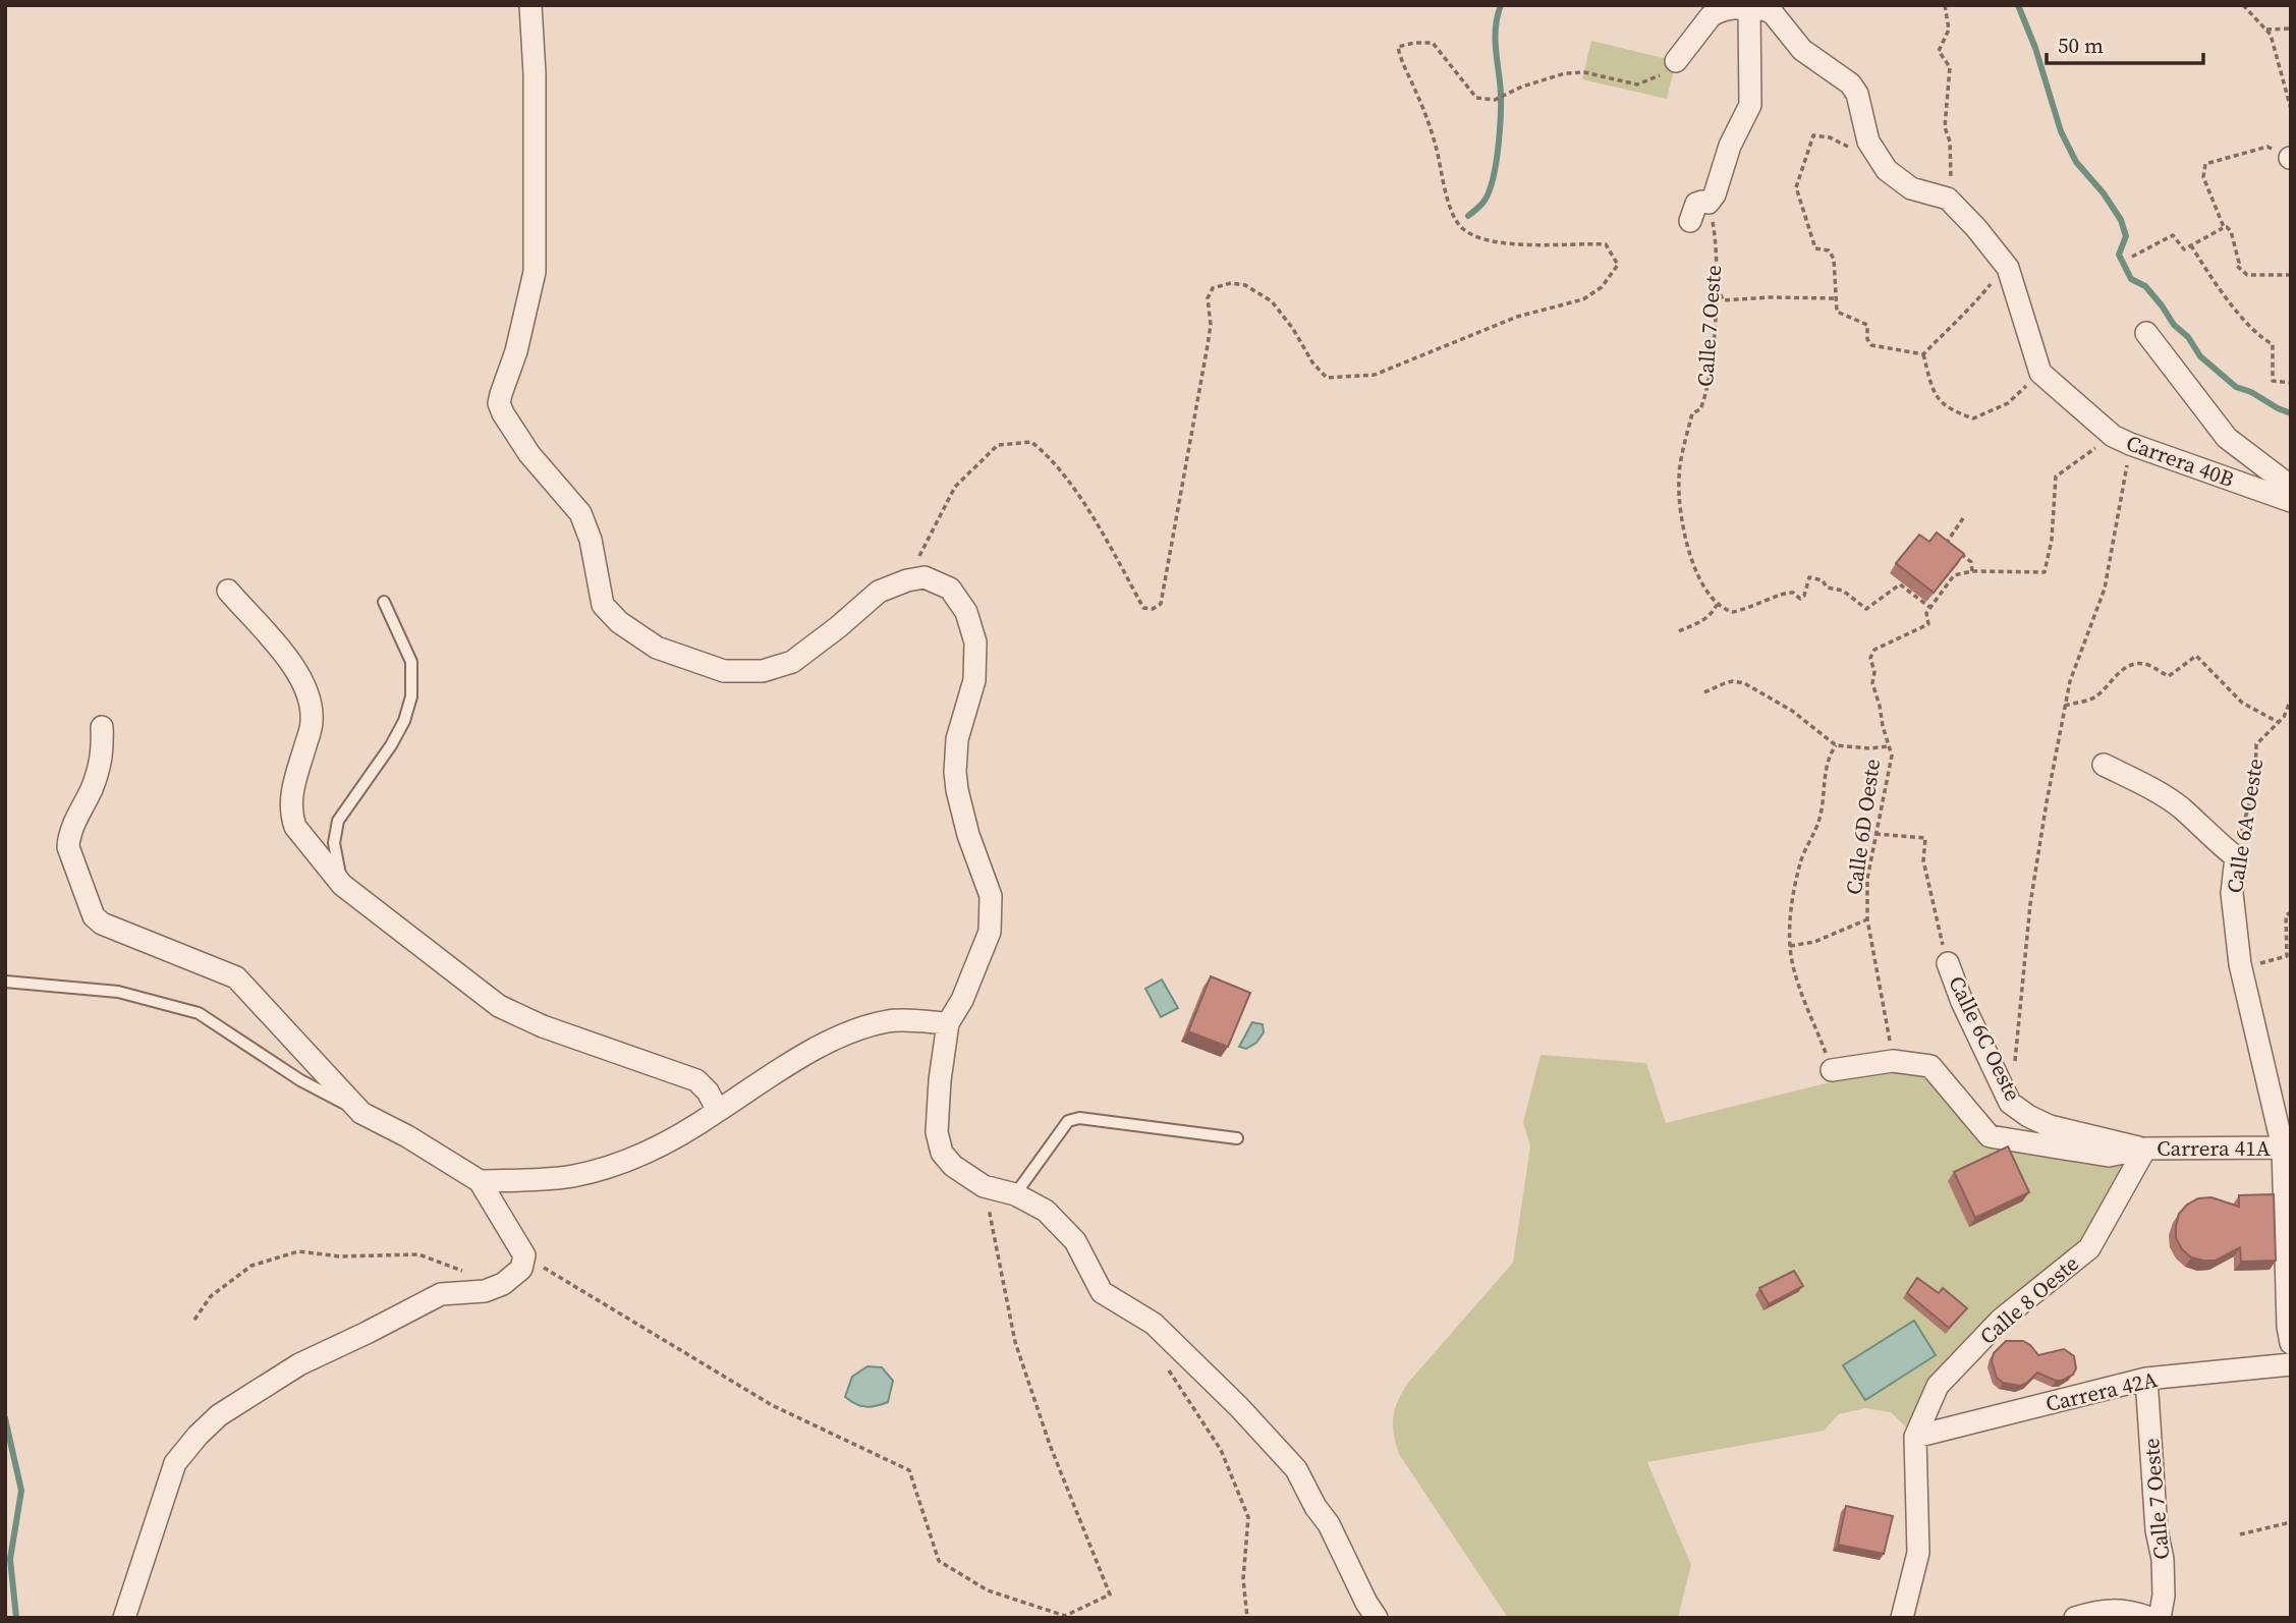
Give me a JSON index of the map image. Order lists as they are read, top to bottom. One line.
{"streets":{"street":["Calle 7 Oeste","Carrera 40B","Calle 6A Oeste","Calle 6C Oeste","Carrera 41A","Calle 8 Oeste","Carrera 42A"],"path":["Calle 6D Oeste"]},"crossings":[["Calle 7 Oeste","Carrera 42A"],["Calle 6A Oeste","Carrera 41A"],["Calle 6D Oeste","Calle 6C Oeste"],["Calle 6C Oeste","Carrera 41A"],["Calle 6C Oeste","Calle 8 Oeste"],["Carrera 41A","Calle 8 Oeste"],["Calle 8 Oeste","Carrera 42A"]],"scale_bar":"50 m"}
